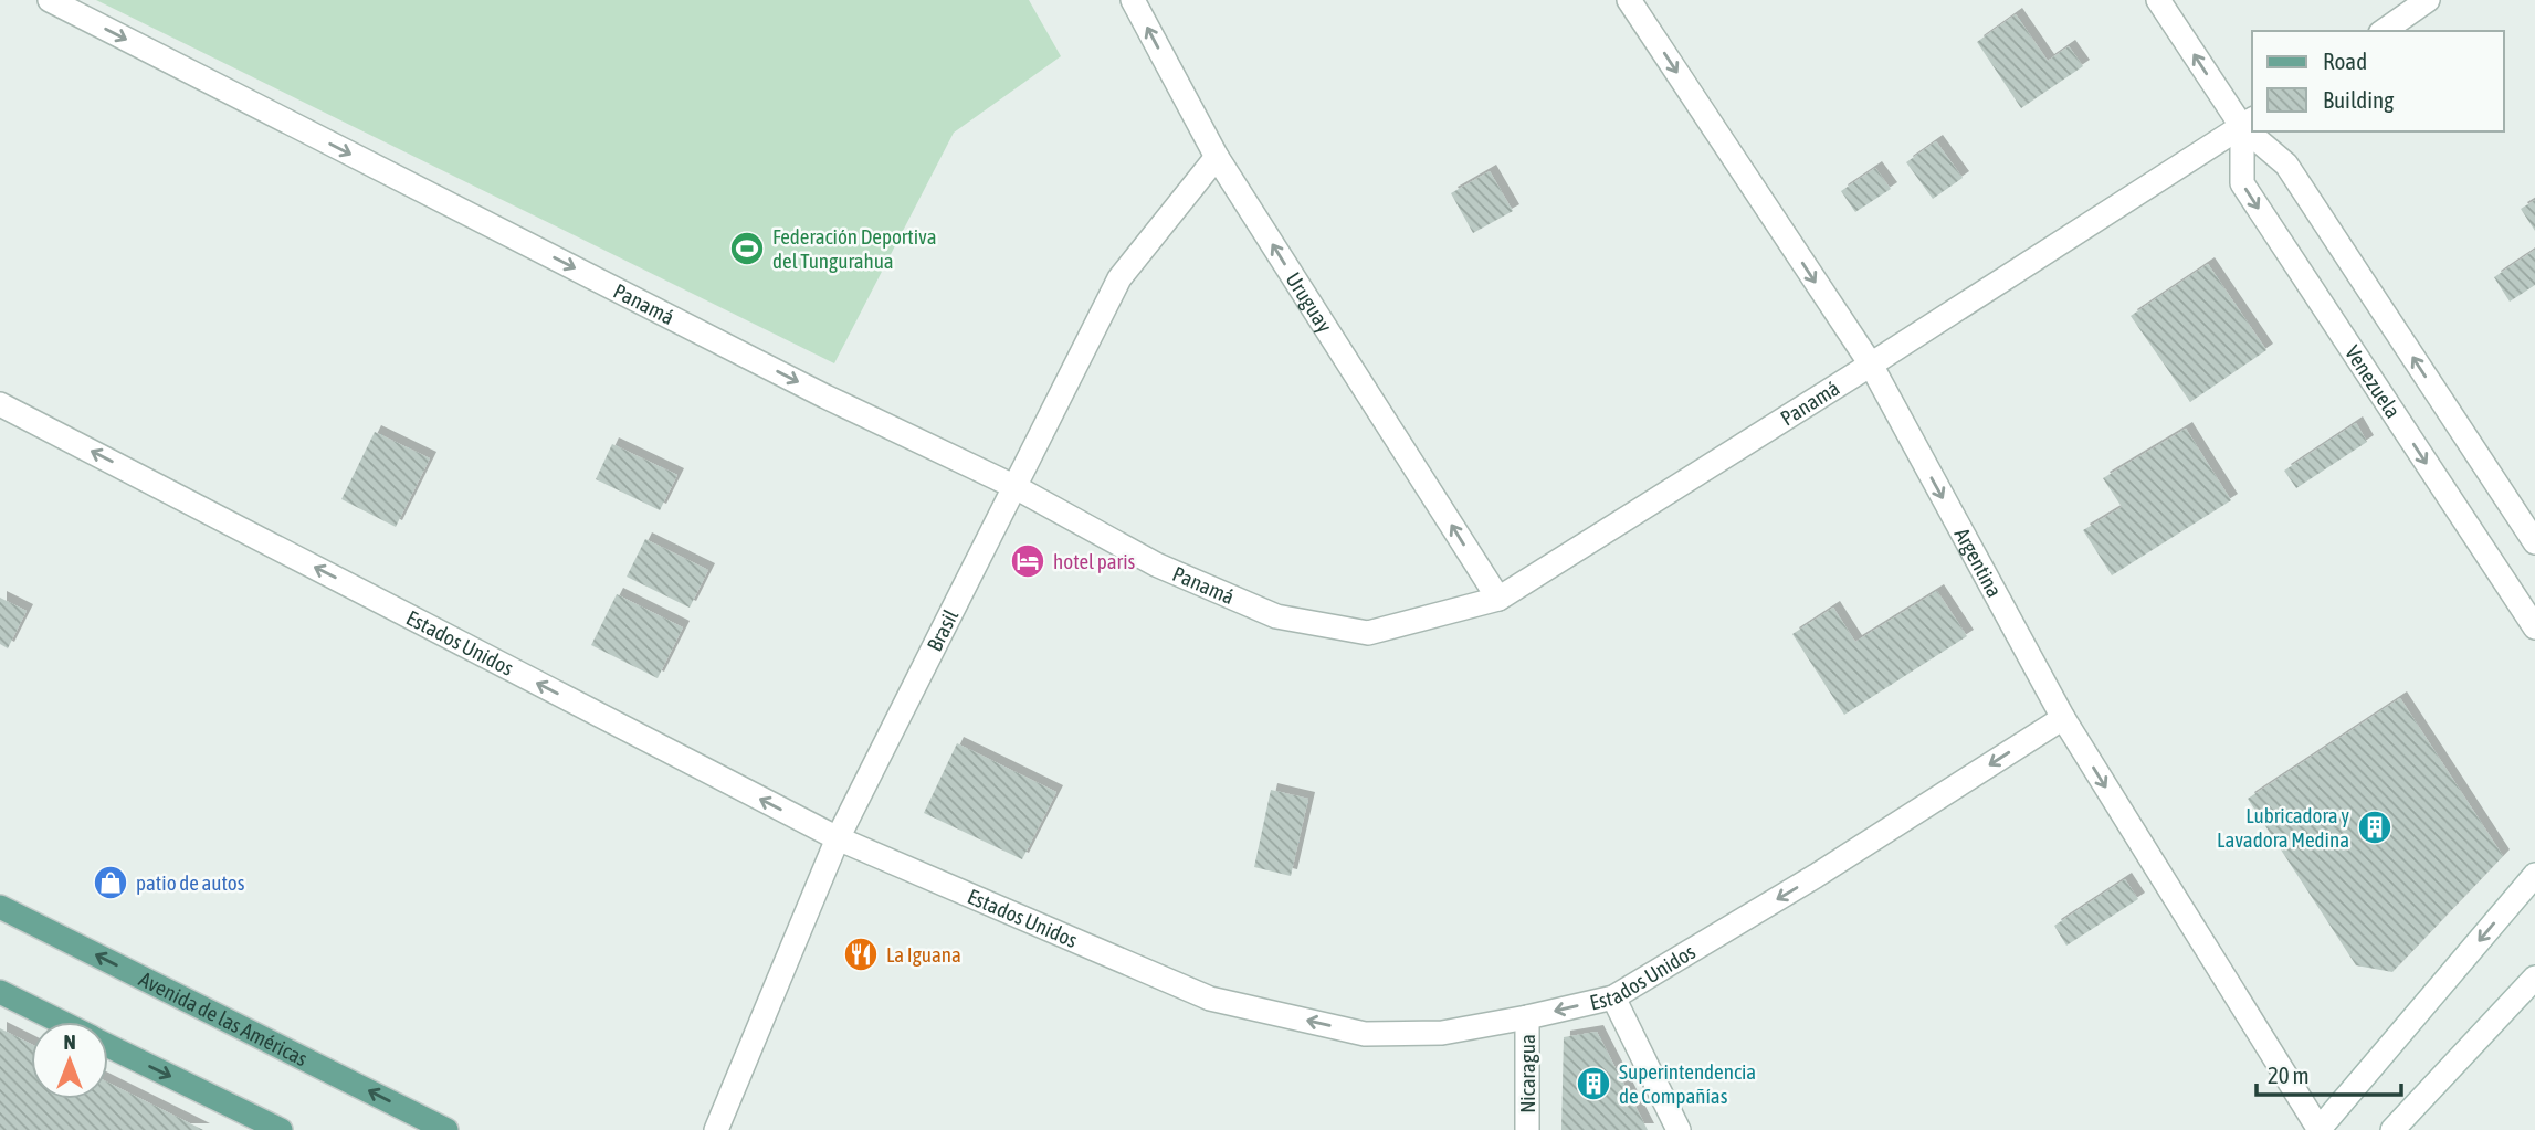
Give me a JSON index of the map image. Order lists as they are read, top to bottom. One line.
{"streets":{"main road":["Avenida de las Américas"],"street":["Uruguay","Panamá","Venezuela","Argentina","Brasil","Estados Unidos","Nicaragua"]},"crossings":[["Uruguay","Panamá"],["Uruguay","Brasil"],["Panamá","Venezuela"],["Panamá","Argentina"],["Panamá","Brasil"],["Argentina","Estados Unidos"],["Brasil","Estados Unidos"],["Estados Unidos","Nicaragua"]],"one_way":["Uruguay","Panamá","Argentina","Estados Unidos"],"places":{"sports":["Federación Deportiva del Tungurahua"],"hotel":["hotel paris"],"building":["Lubricadora y Lavadora Medina","Superintendencia de Compañías"],"shop":["patio de autos"],"restaurant":["La Iguana"]},"legend":["Road","Building"],"scale_bar":"20 m","north":"top"}
